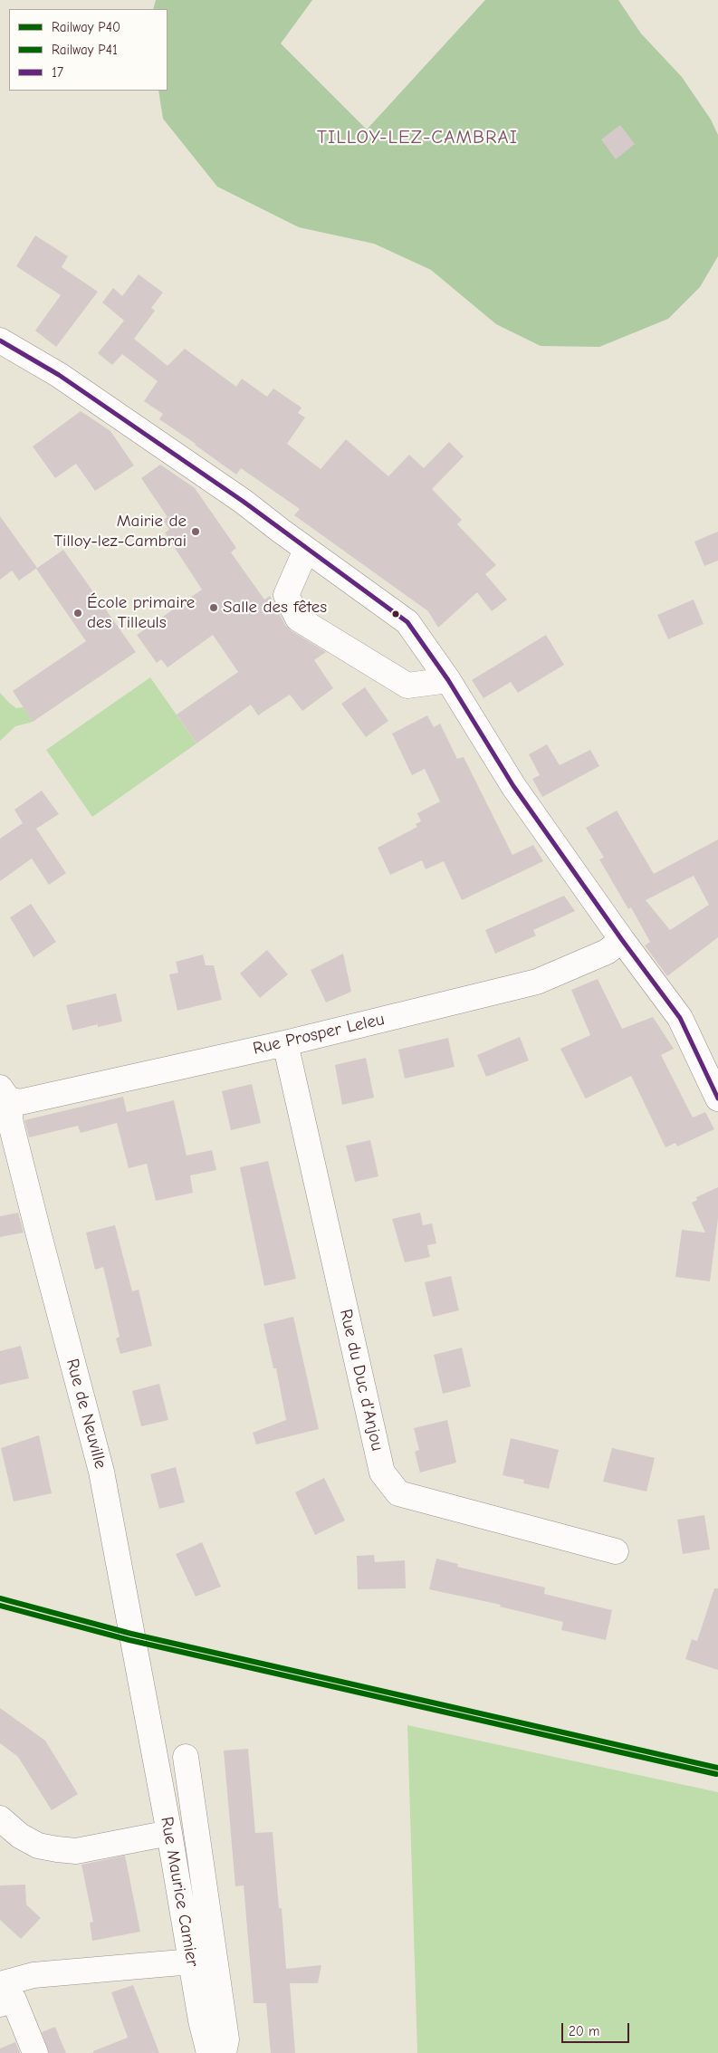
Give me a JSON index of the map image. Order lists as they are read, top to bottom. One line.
{"streets":{"street":["Rue Prosper Leleu","Rue du Duc d'Anjou","Rue de Neuville","Rue Maurice Camier"]},"crossings":[["Rue Prosper Leleu","Rue du Duc d'Anjou"],["Rue Prosper Leleu","Rue de Neuville"],["Rue de Neuville","Rue Maurice Camier"]],"districts":["TILLOY-LEZ-CAMBRAI"],"places":["Mairie de Tilloy-lez-Cambrai","Salle des fêtes","École primaire des Tilleuls"],"lines":["transit line 17","rail line P40","rail line P41"],"legend":["Railway P40","Railway P41","17"],"scale_bar":"20 m"}
